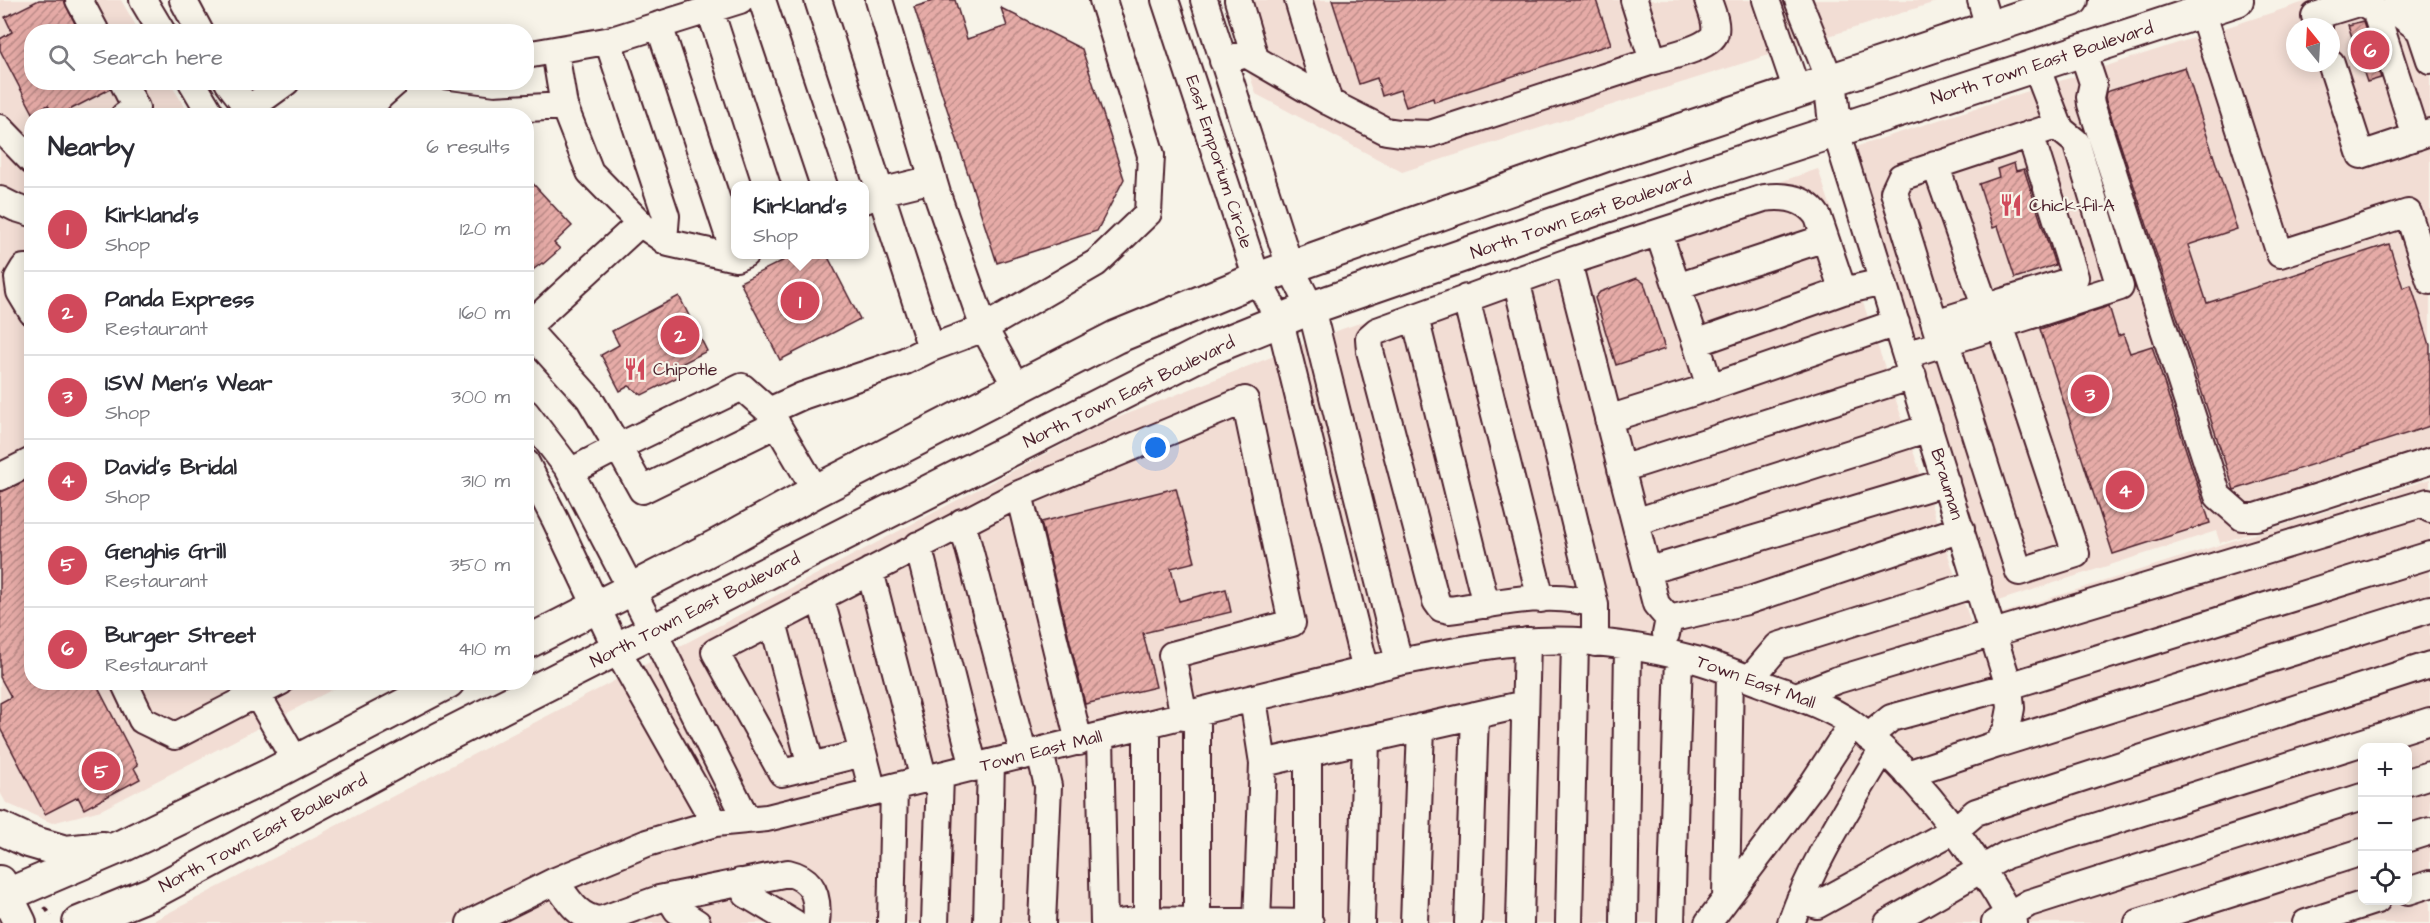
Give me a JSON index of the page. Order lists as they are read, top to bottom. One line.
{"streets":{"main road":["North Town East Boulevard"],"street":["East Emporium Circle","Brauman","Town East Mall"]},"crossings":[["North Town East Boulevard","East Emporium Circle"],["North Town East Boulevard","Brauman"]],"places":{"restaurant":["Chick-fil-A","Chipotle"]},"north":"top","page":{"search":"Search here","pins":["6","1","2","3","4","5"],"heading":["Nearby","6 results"],"popup":["Kirkland's","Shop"],"list":[{"mark":"1","name":"Kirkland's","note":"Shop","value":"120 m"},{"mark":"2","name":"Panda Express","note":"Restaurant","value":"160 m"},{"mark":"3","name":"ISW Men's Wear","note":"Shop","value":"300 m"},{"mark":"4","name":"David's Bridal","note":"Shop","value":"310 m"},{"mark":"5","name":"Genghis Grill","note":"Restaurant","value":"350 m"},{"mark":"6","name":"Burger Street","note":"Restaurant","value":"410 m"}],"map_buttons":["+","−"]}}
